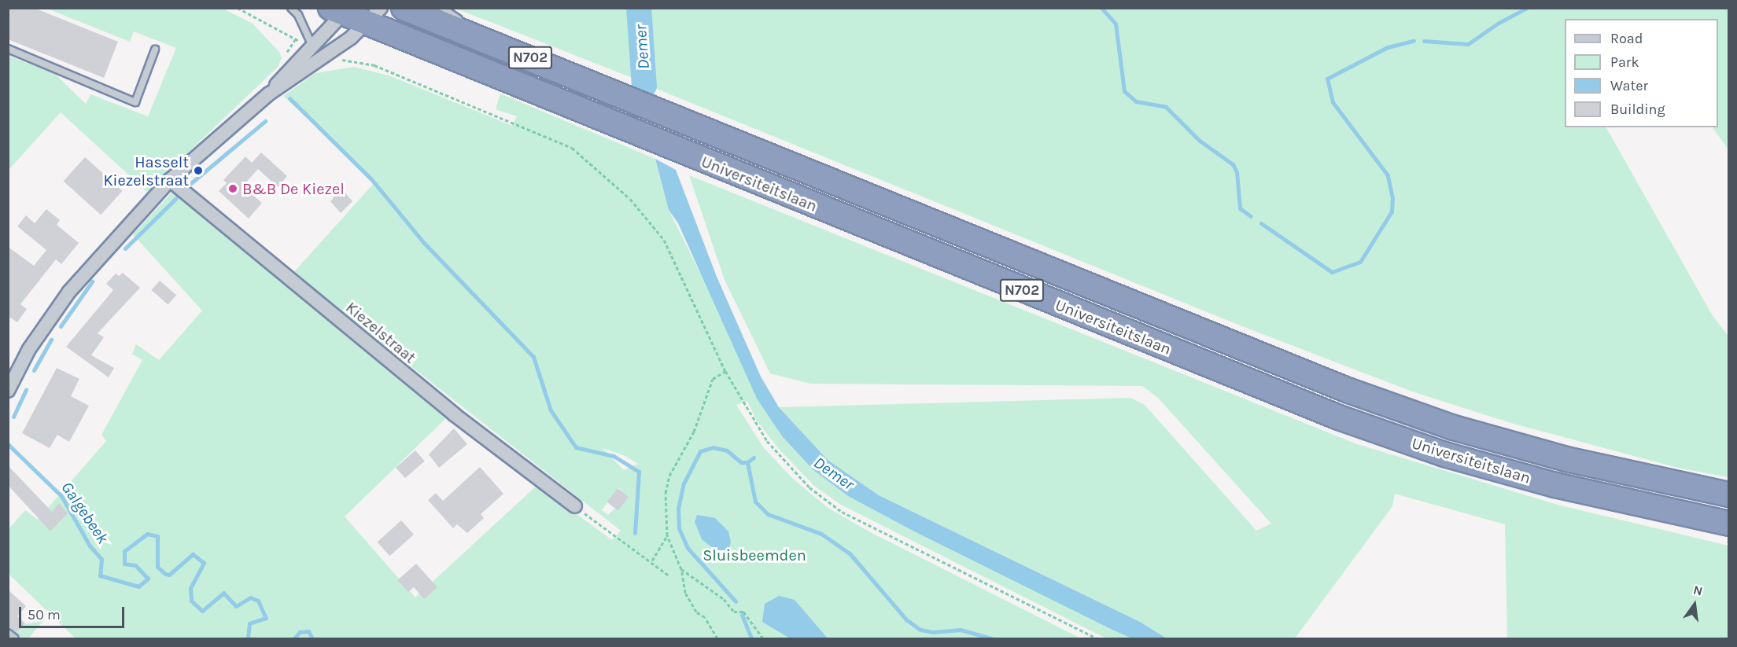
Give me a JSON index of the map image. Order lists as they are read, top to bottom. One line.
{"streets":{"highway":["N702","Universiteitslaan"],"street":["Kiezelstraat"]},"water":["Demer","Galgebeek"],"parks":["Sluisbeemden"],"places":["Hasselt Kiezelstraat","B&B De Kiezel"],"legend":["Road","Park","Water","Building"],"scale_bar":"50 m","north":"top"}
